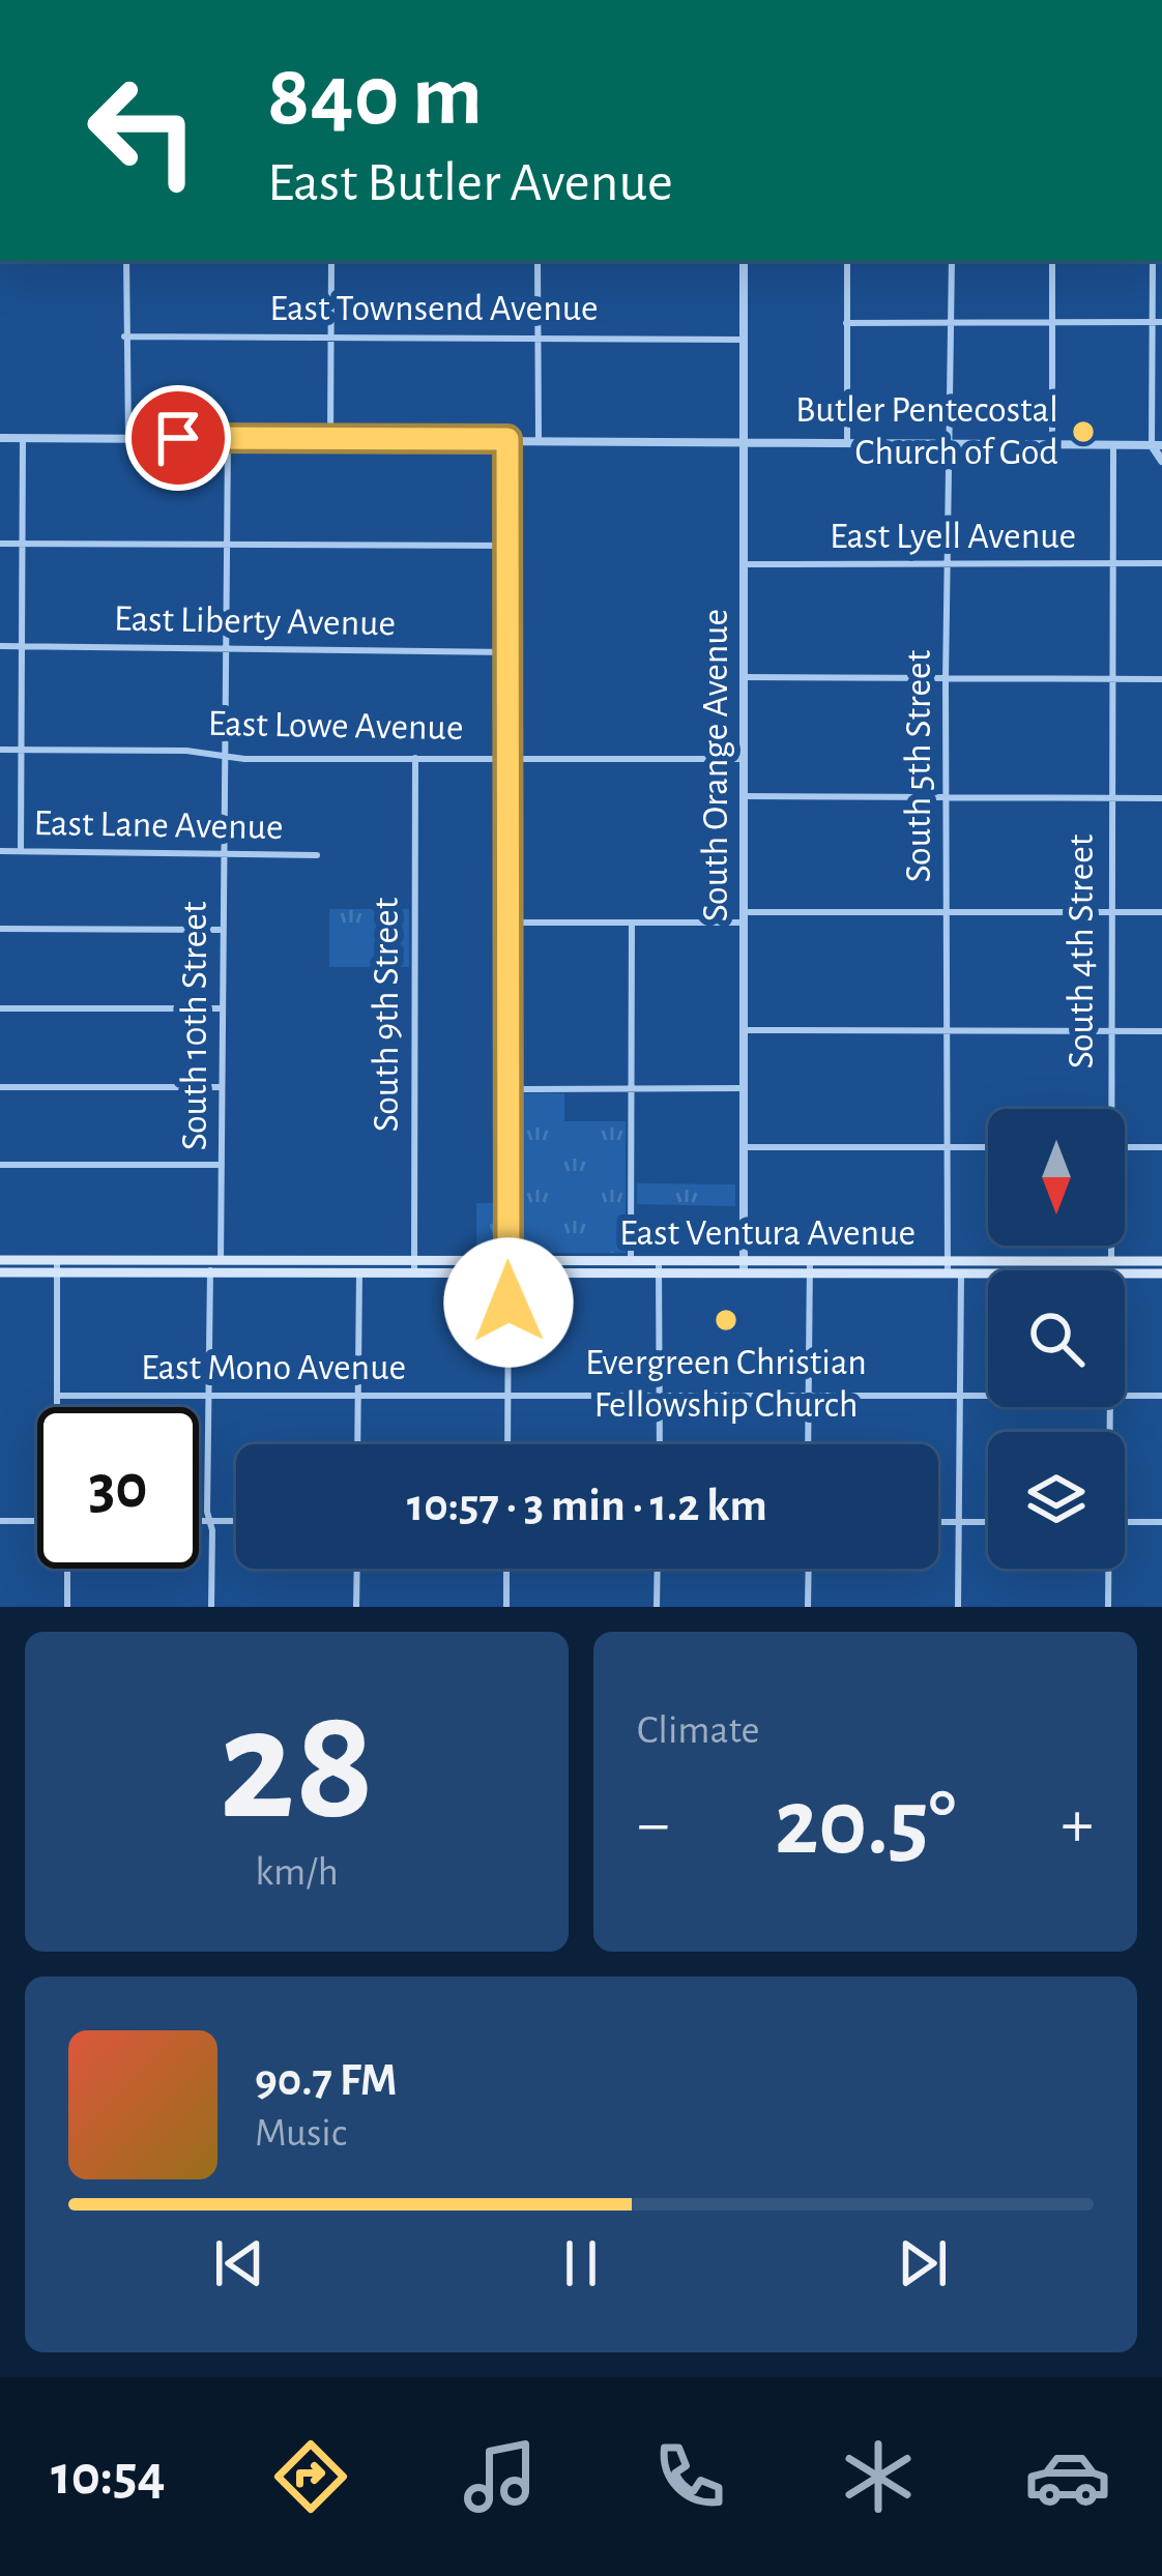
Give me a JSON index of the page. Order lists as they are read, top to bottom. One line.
{"streets":{"main road":["East Ventura Avenue"],"street":["East Townsend Avenue","East Lyell Avenue","East Liberty Avenue","East Lowe Avenue","South Orange Avenue","South 5th Street","East Lane Avenue","South 4th Street","South 9th Street","South 10th Street","East Mono Avenue"]},"crossings":[["East Townsend Avenue","South Orange Avenue"],["East Lyell Avenue","South Orange Avenue"],["East Lyell Avenue","South 5th Street"],["East Lyell Avenue","South 4th Street"],["East Liberty Avenue","South 10th Street"],["East Lowe Avenue","South Orange Avenue"],["East Lowe Avenue","South 9th Street"],["East Lowe Avenue","South 10th Street"],["South Orange Avenue","East Ventura Avenue"],["South 5th Street","East Ventura Avenue"],["South 5th Street","East Mono Avenue"],["East Lane Avenue","South 10th Street"],["South 4th Street","East Ventura Avenue"],["South 9th Street","East Ventura Avenue"],["South 10th Street","East Ventura Avenue"]],"places":["Butler Pentecostal Church of God","Evergreen Christian Fellowship Church"],"north":"bottom","page":{"turn":["840 m","East Butler Avenue"],"limit":"30","trip":"10:57 · 3 min · 1.2 km","tile":[["28","km/h"],"Climate"],"heat":["−","20.5°","+"],"song":["90.7 FM","Music"],"tabs":"10:54"}}
